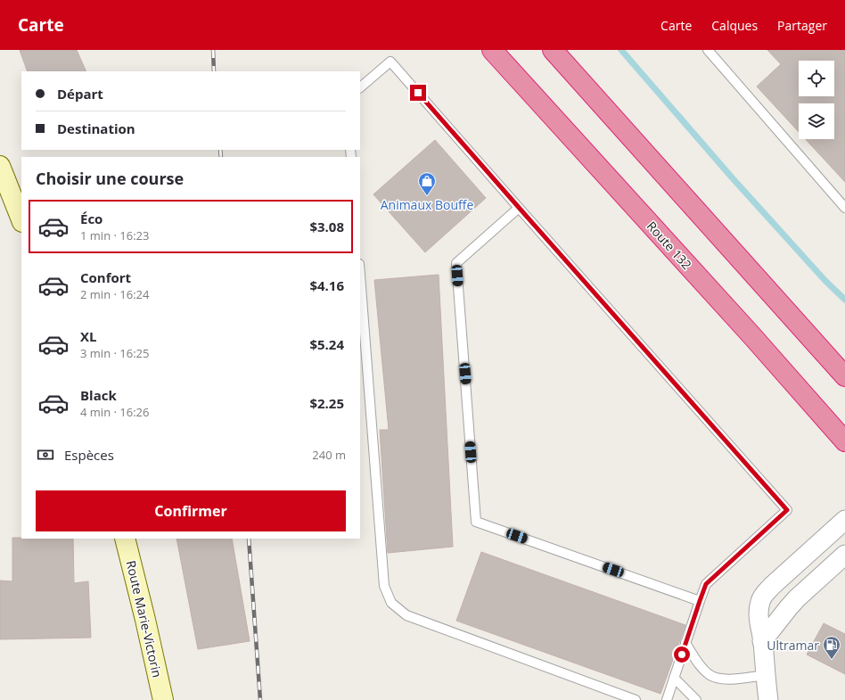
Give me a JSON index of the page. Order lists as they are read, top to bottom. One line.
{"streets":{"highway":["Route 132"],"street":["Route Marie-Victorin"]},"places":{"shop":["Animaux Bouffe"],"fuel station":["Ultramar"]},"page":{"header":"Carte","nav":["Carte","Calques","Partager"],"banner":["Départ","Destination"],"heading":"Choisir une course","list":[{"name":"Éco","note":"1 min · 16:23","value":"$3.08"},{"name":"Confort","note":"2 min · 16:24","value":"$4.16"},{"name":"XL","note":"3 min · 16:25","value":"$5.24"},{"name":"Black","note":"4 min · 16:26","value":"$2.25"}],"pay":["Espèces","240 m"],"buttons":"Confirmer"}}
